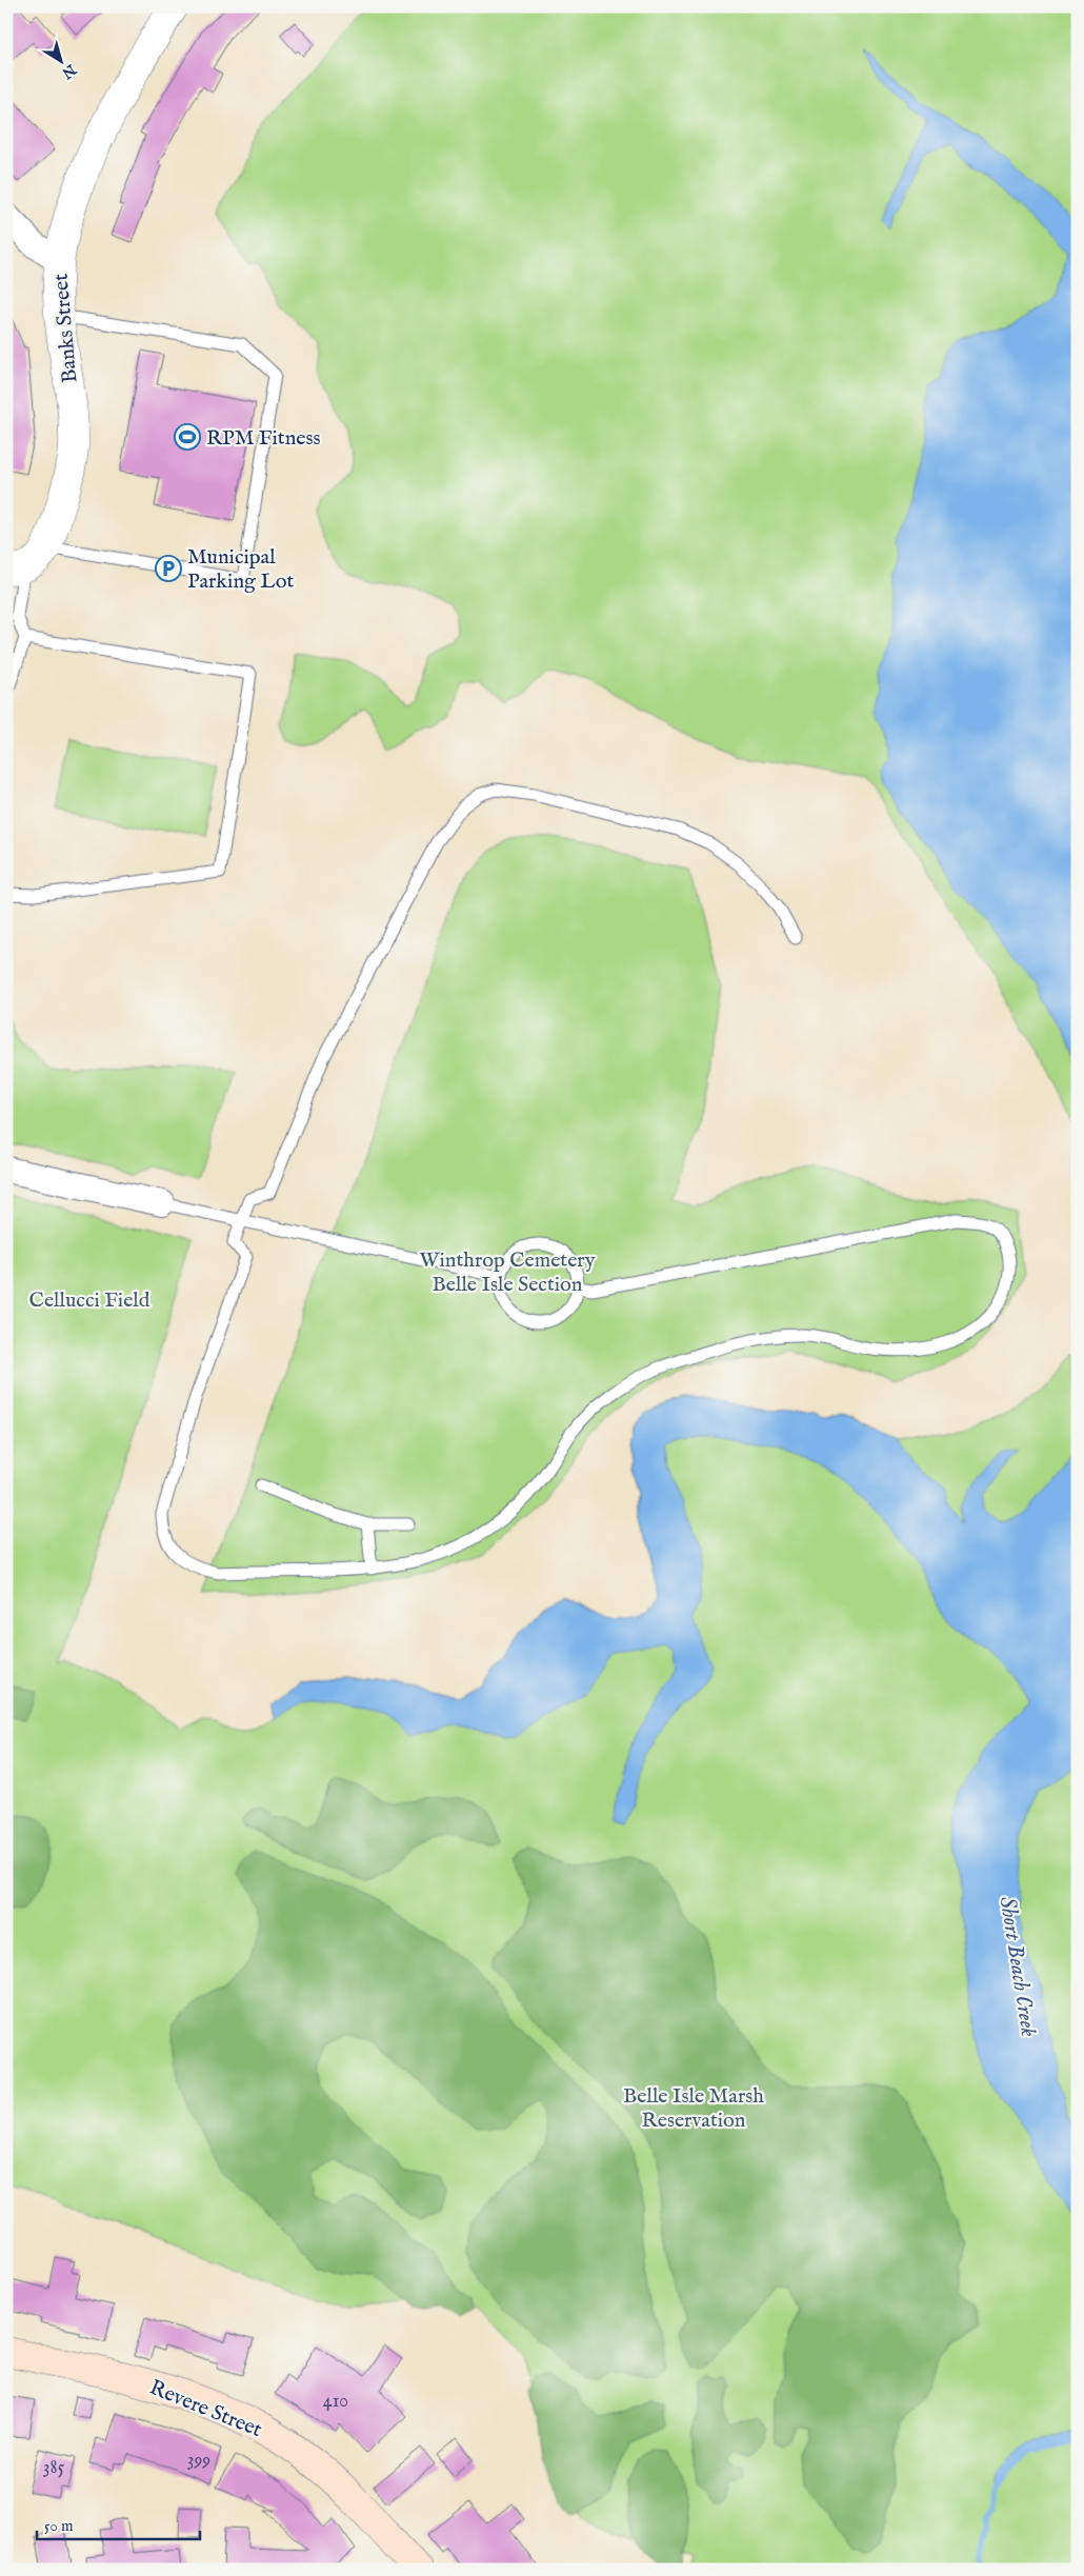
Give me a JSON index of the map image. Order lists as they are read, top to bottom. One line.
{"streets":{"main road":["Revere Street"],"street":["Banks Street"]},"water":["Short Beach Creek"],"parks":["Winthrop Cemetery Belle Isle Section","Cellucci Field","Belle Isle Marsh Reservation"],"places":{"sports":["RPM Fitness"],"parking":["Municipal Parking Lot"]},"house_numbers":["410","399","385"],"scale_bar":"50 m","north":"bottom right"}
